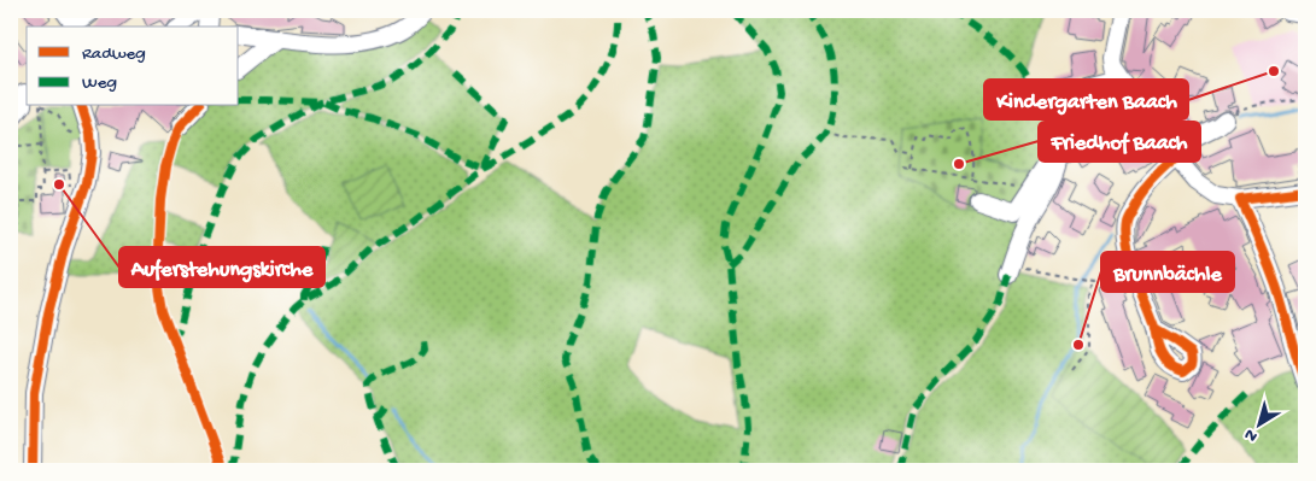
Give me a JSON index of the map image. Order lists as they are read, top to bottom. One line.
{"places":["Kindergarten Baach","Friedhof Baach","Auferstehungskirche","Brunnbächle"],"legend":["Radweg","Weg"],"north":"bottom left"}
